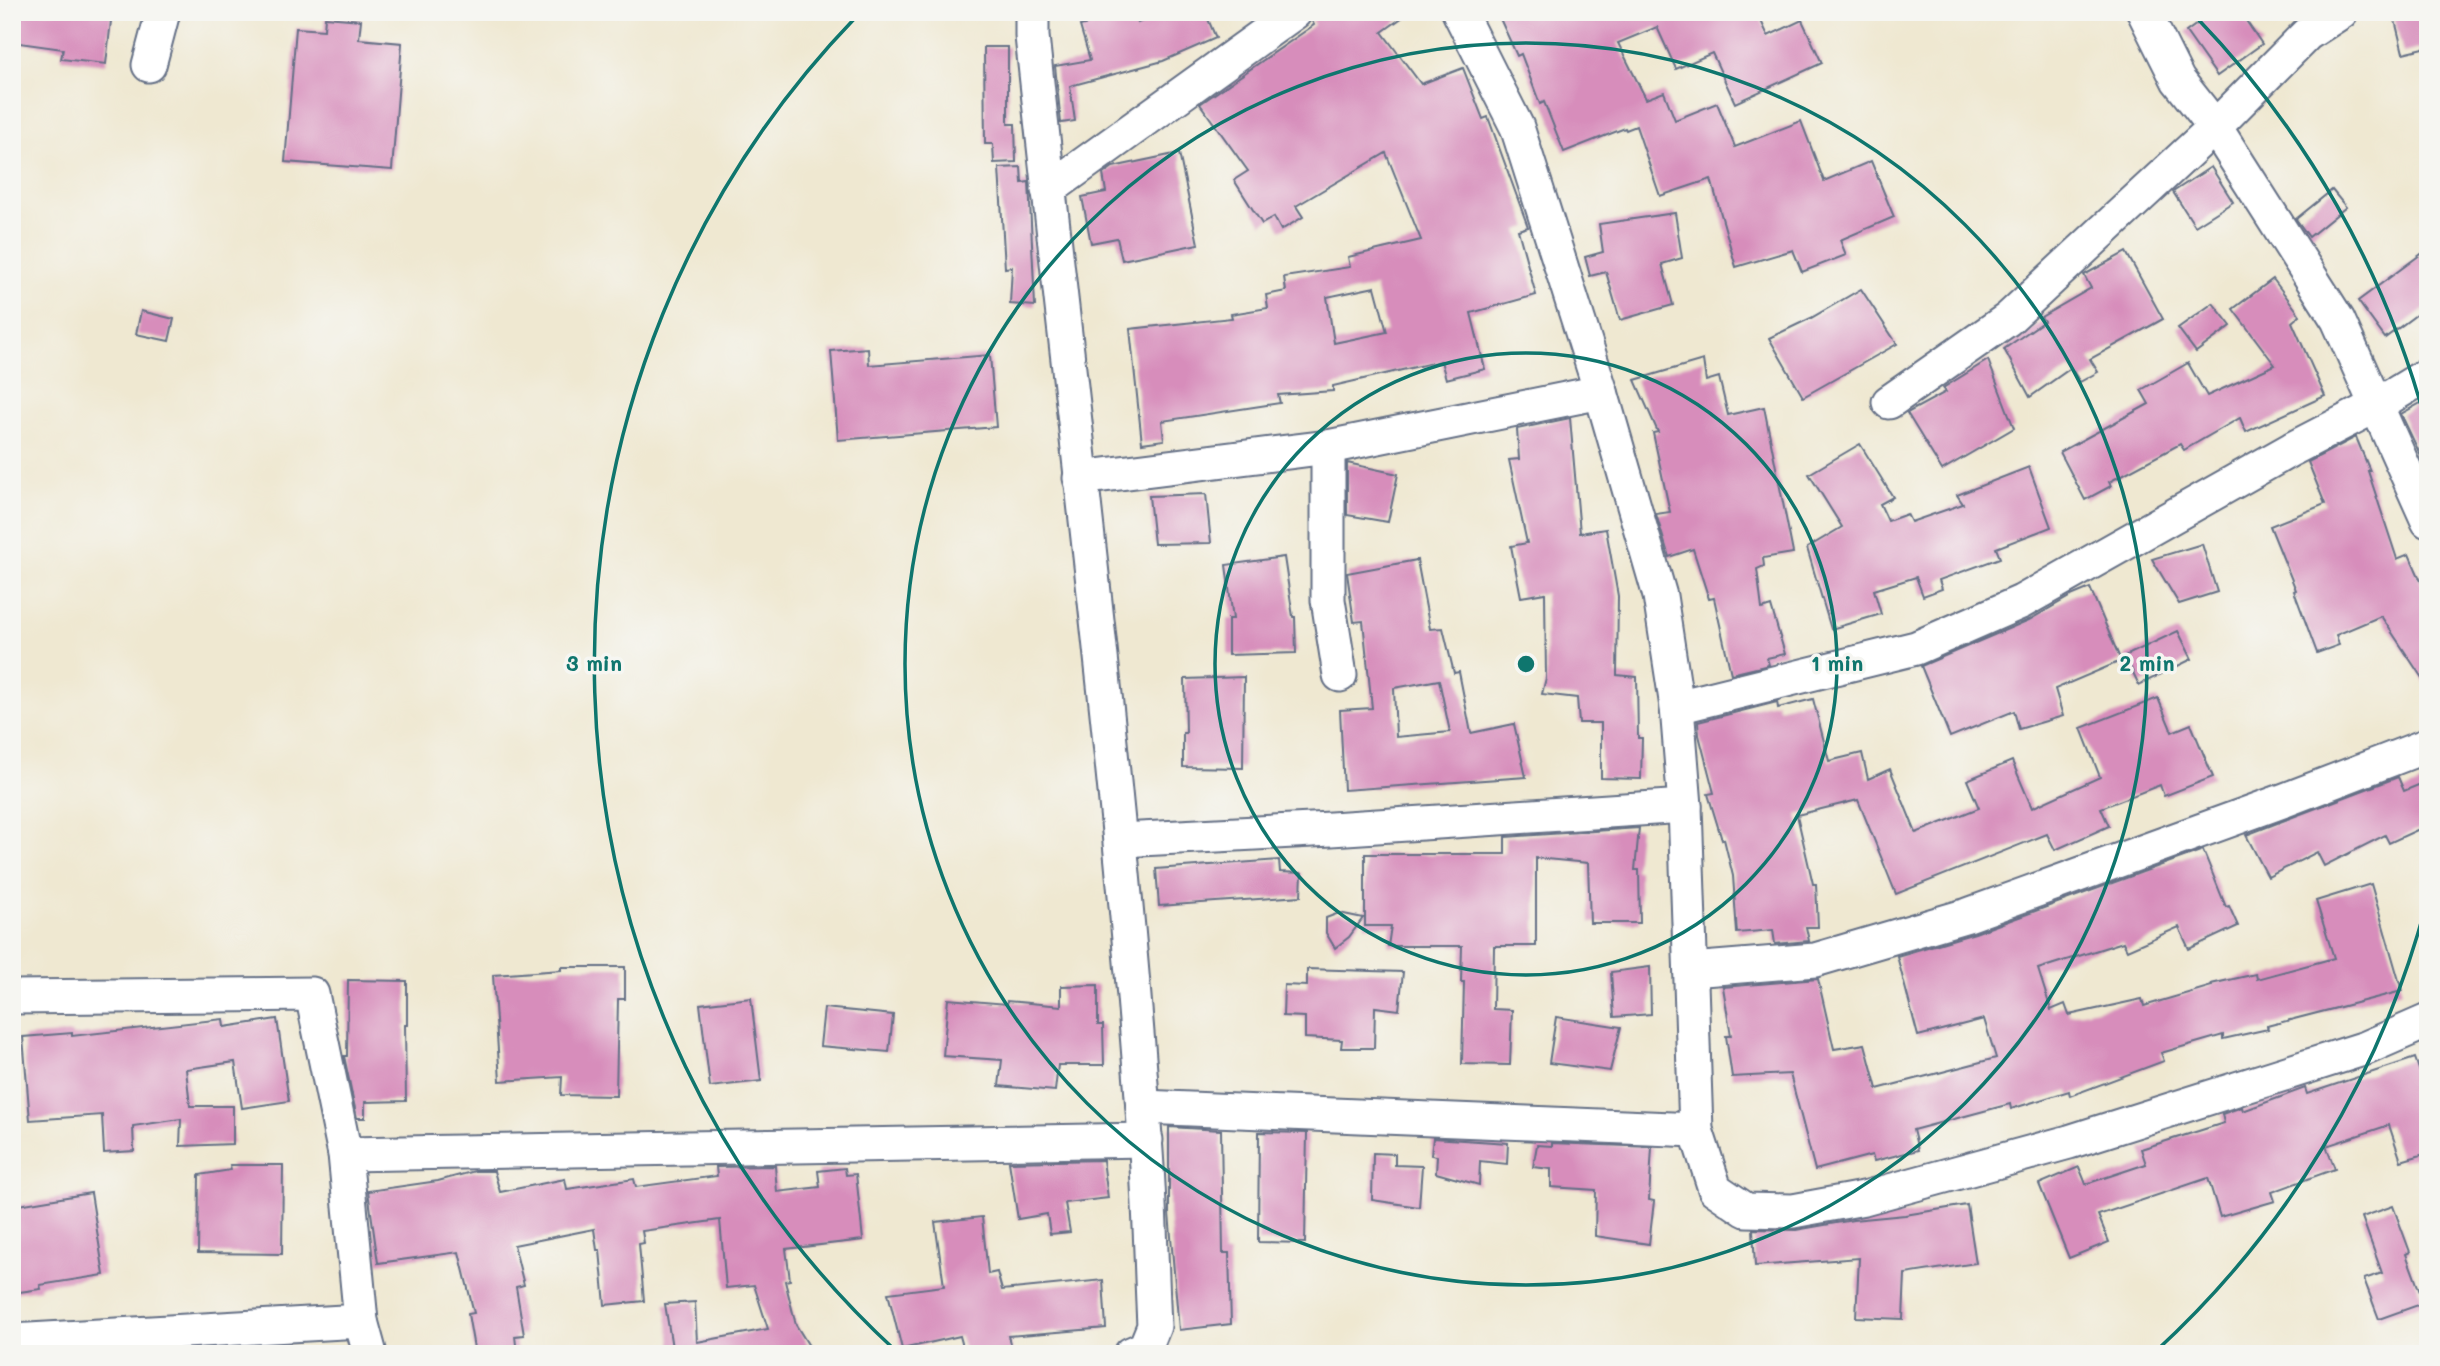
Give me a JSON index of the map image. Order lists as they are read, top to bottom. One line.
{"rings":["1 min","2 min","3 min"]}
